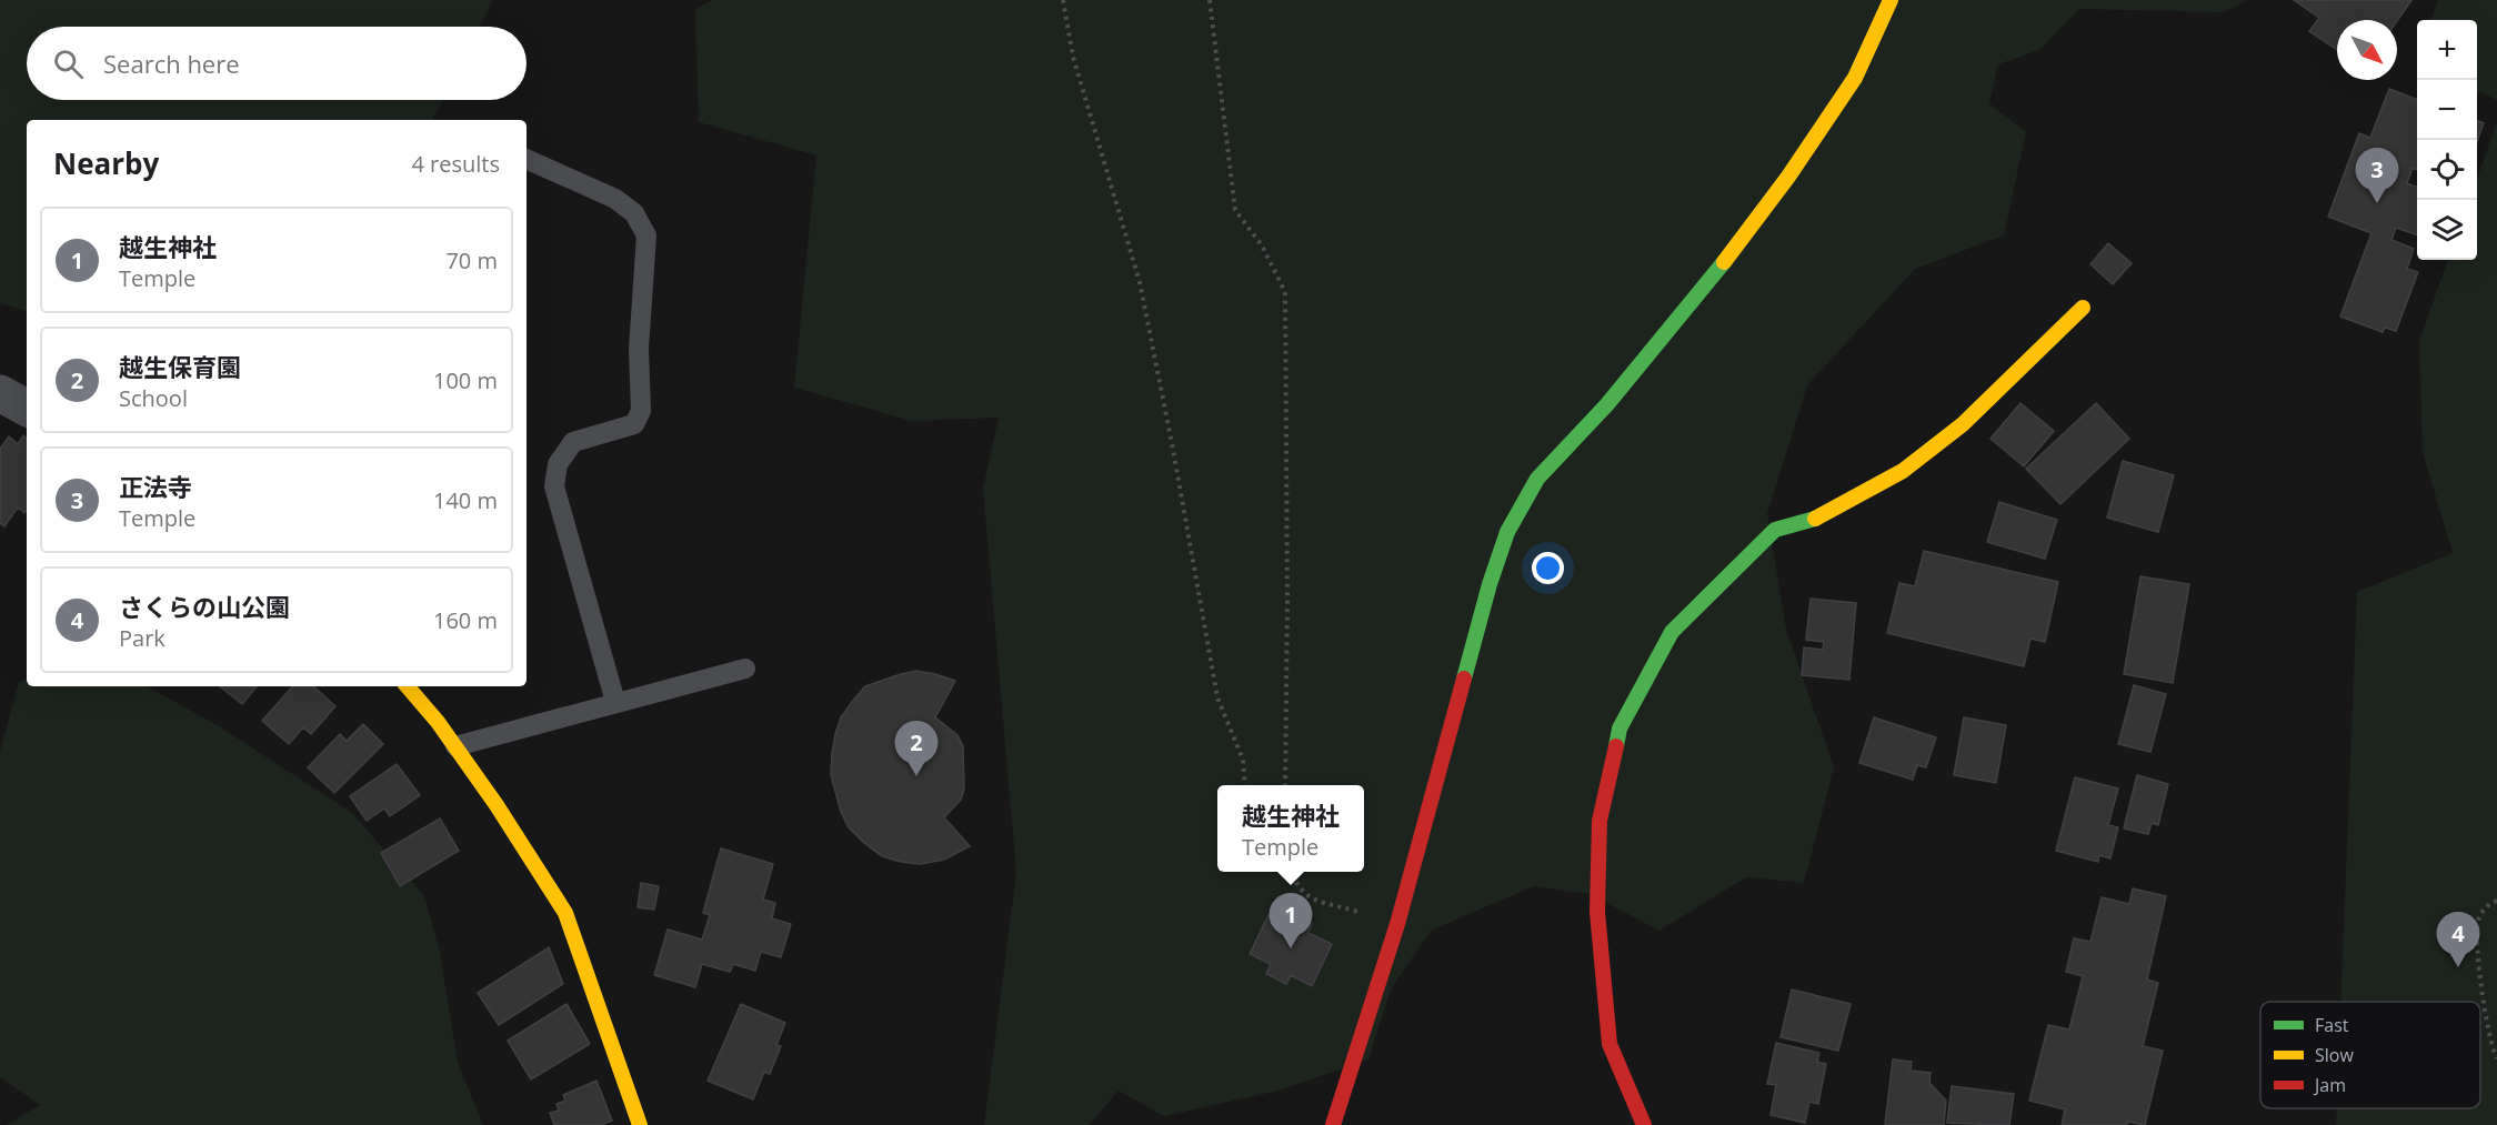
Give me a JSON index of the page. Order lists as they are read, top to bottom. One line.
{"legend":["Fast","Slow","Jam"],"north":"bottom right","page":{"map_buttons":["+","−"],"search":"Search here","heading":["Nearby","4 results"],"pins":["3","2","1","4"],"list":[{"mark":"1","name":"越生神社","note":"Temple","value":"70 m"},{"mark":"2","name":"越生保育園","note":"School","value":"100 m"},{"mark":"3","name":"正法寺","note":"Temple","value":"140 m"},{"mark":"4","name":"さくらの山公園","note":"Park","value":"160 m"}],"popup":["越生神社","Temple"]}}
